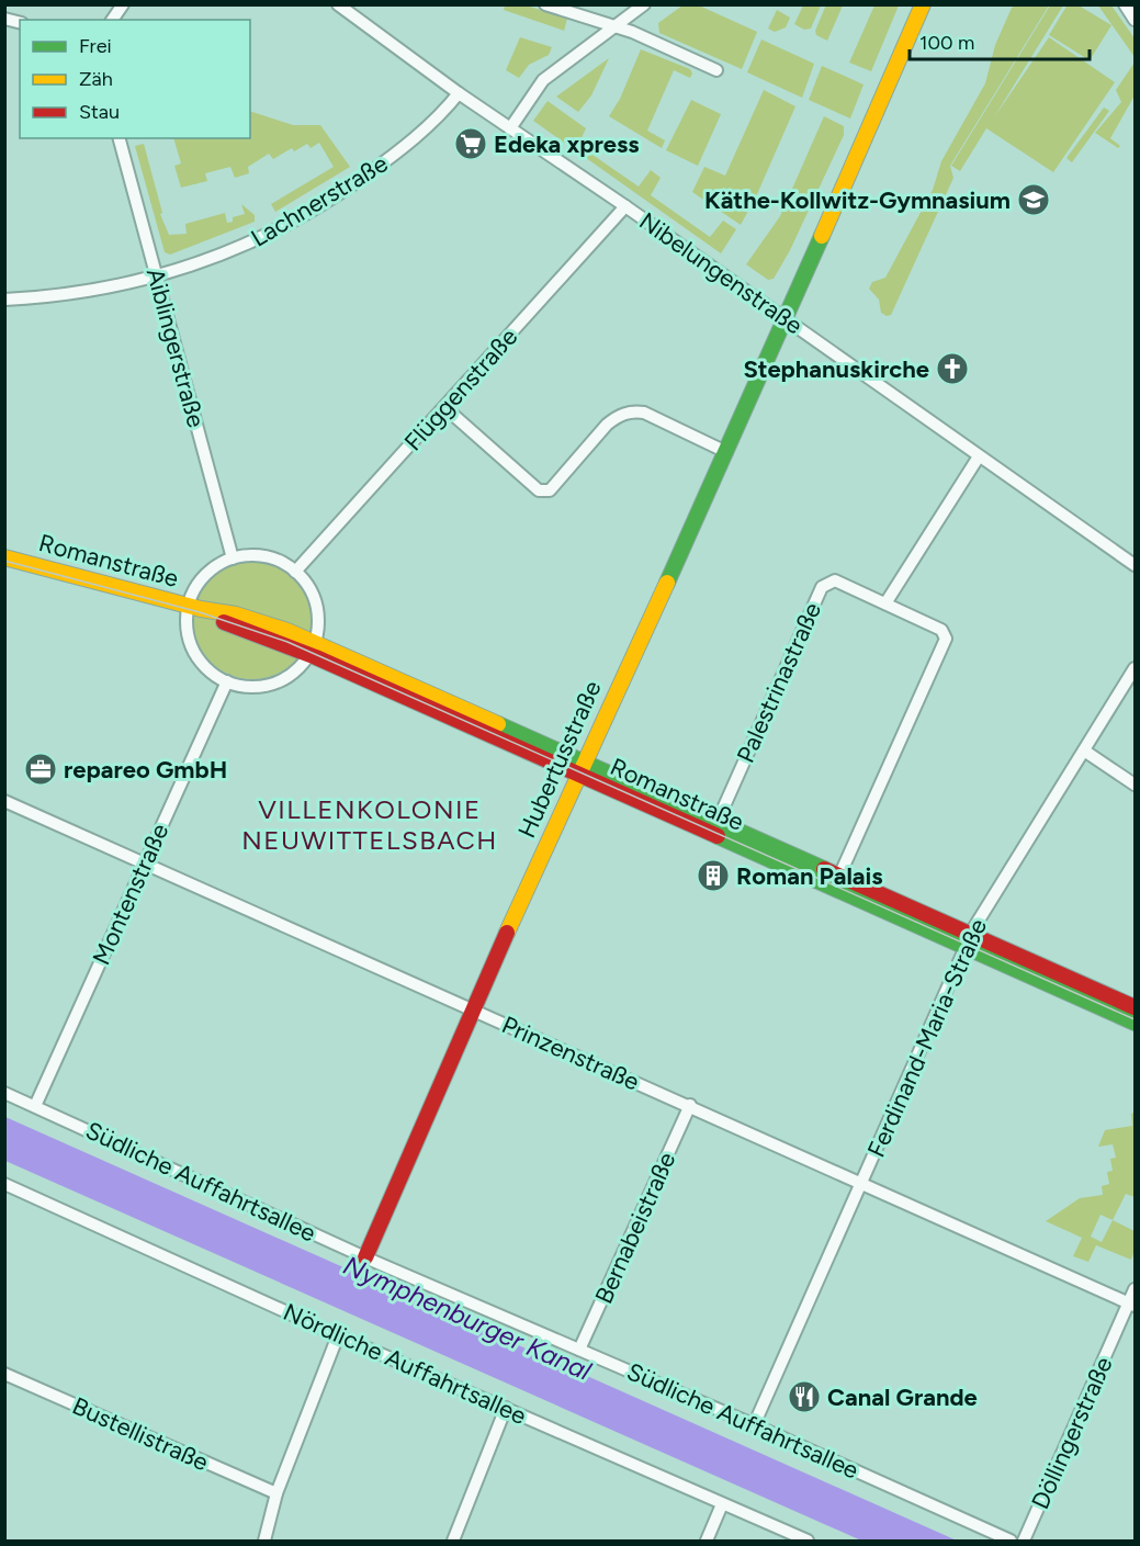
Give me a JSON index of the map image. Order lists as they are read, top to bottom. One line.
{"streets":{"main road":["Romanstraße","Hubertusstraße"],"street":["Lachnerstraße","Nibelungenstraße","Aiblingerstraße","Flüggenstraße","Palestrinastraße","Montenstraße","Ferdinand-Maria-Straße","Prinzenstraße","Südliche Auffahrtsallee","Bernabeistraße","Nördliche Auffahrtsallee","Döllingerstraße","Bustellistraße"]},"crossings":[["Lachnerstraße","Nibelungenstraße"],["Lachnerstraße","Aiblingerstraße"],["Nibelungenstraße","Flüggenstraße"],["Nibelungenstraße","Hubertusstraße"],["Romanstraße","Palestrinastraße"],["Romanstraße","Hubertusstraße"],["Romanstraße","Ferdinand-Maria-Straße"],["Hubertusstraße","Prinzenstraße"],["Hubertusstraße","Südliche Auffahrtsallee"],["Montenstraße","Prinzenstraße"],["Montenstraße","Südliche Auffahrtsallee"],["Ferdinand-Maria-Straße","Prinzenstraße"],["Ferdinand-Maria-Straße","Südliche Auffahrtsallee"],["Prinzenstraße","Bernabeistraße"],["Prinzenstraße","Döllingerstraße"],["Südliche Auffahrtsallee","Bernabeistraße"]],"districts":["VILLENKOLONIE NEUWITTELSBACH"],"water":["Nymphenburger Kanal"],"places":{"supermarket":["Edeka xpress"],"school or university":["Käthe-Kollwitz-Gymnasium"],"church":["Stephanuskirche"],"office":["repareo GmbH"],"building":["Roman Palais"],"restaurant":["Canal Grande"]},"legend":["Frei","Zäh","Stau"],"scale_bar":"100 m"}
